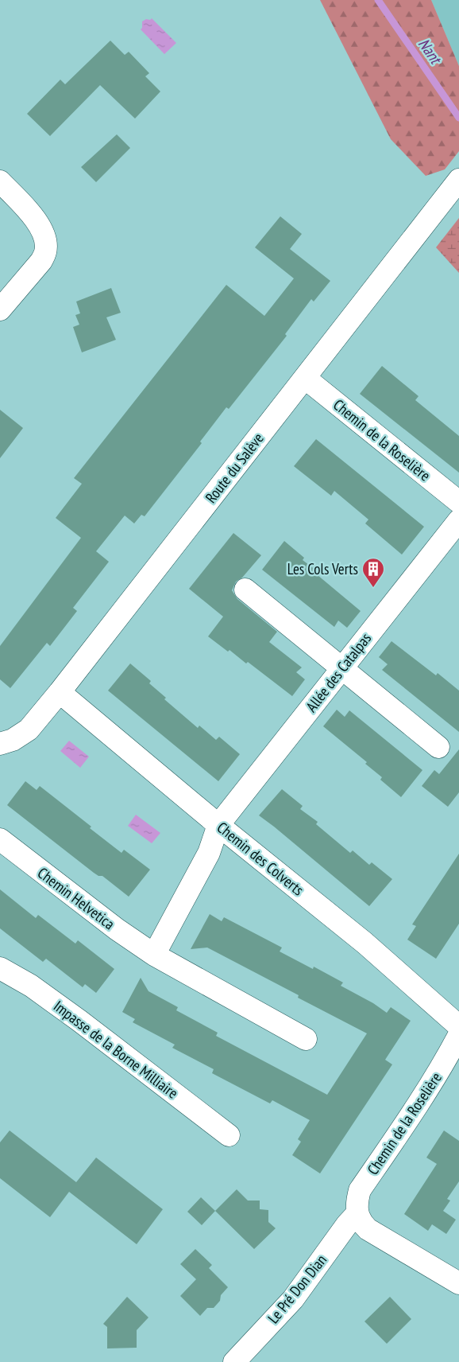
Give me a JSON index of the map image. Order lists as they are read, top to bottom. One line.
{"streets":{"street":["Chemin de la Roselière","Route du Salève","Allée des Catalpas","Chemin des Colverts","Chemin Helvetica","Impasse de la Borne Milliaire","Le Pré Don Dian"]},"crossings":[["Chemin de la Roselière","Route du Salève"],["Chemin de la Roselière","Le Pré Don Dian"],["Route du Salève","Chemin des Colverts"],["Allée des Catalpas","Chemin des Colverts"]],"water":["Nant"],"places":{"building":["Les Cols Verts"]}}
